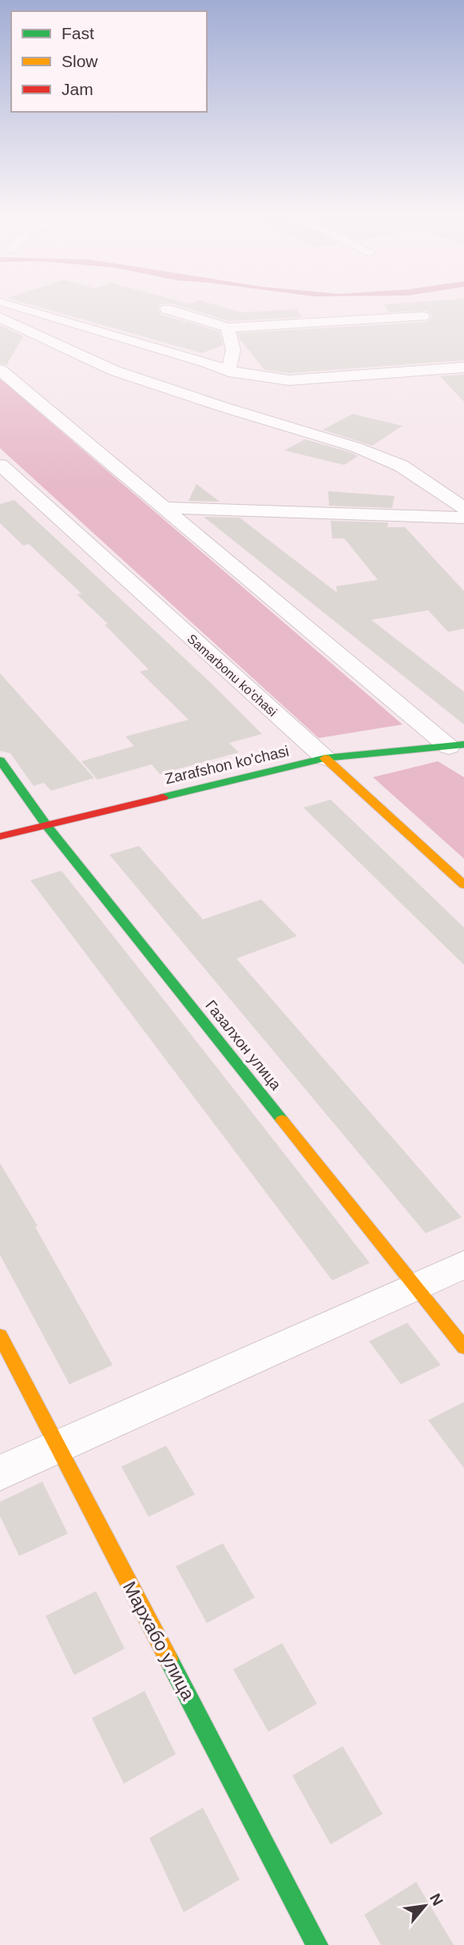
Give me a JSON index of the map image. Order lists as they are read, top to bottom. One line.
{"streets":{"street":["Samarbonu ko'chasi","Zarafshon ko'chasi","Газалхон улица","Мархабо улица"]},"crossings":[["Samarbonu ko'chasi","Zarafshon ko'chasi"],["Zarafshon ko'chasi","Газалхон улица"]],"legend":["Fast","Slow","Jam"],"north":"top right"}
